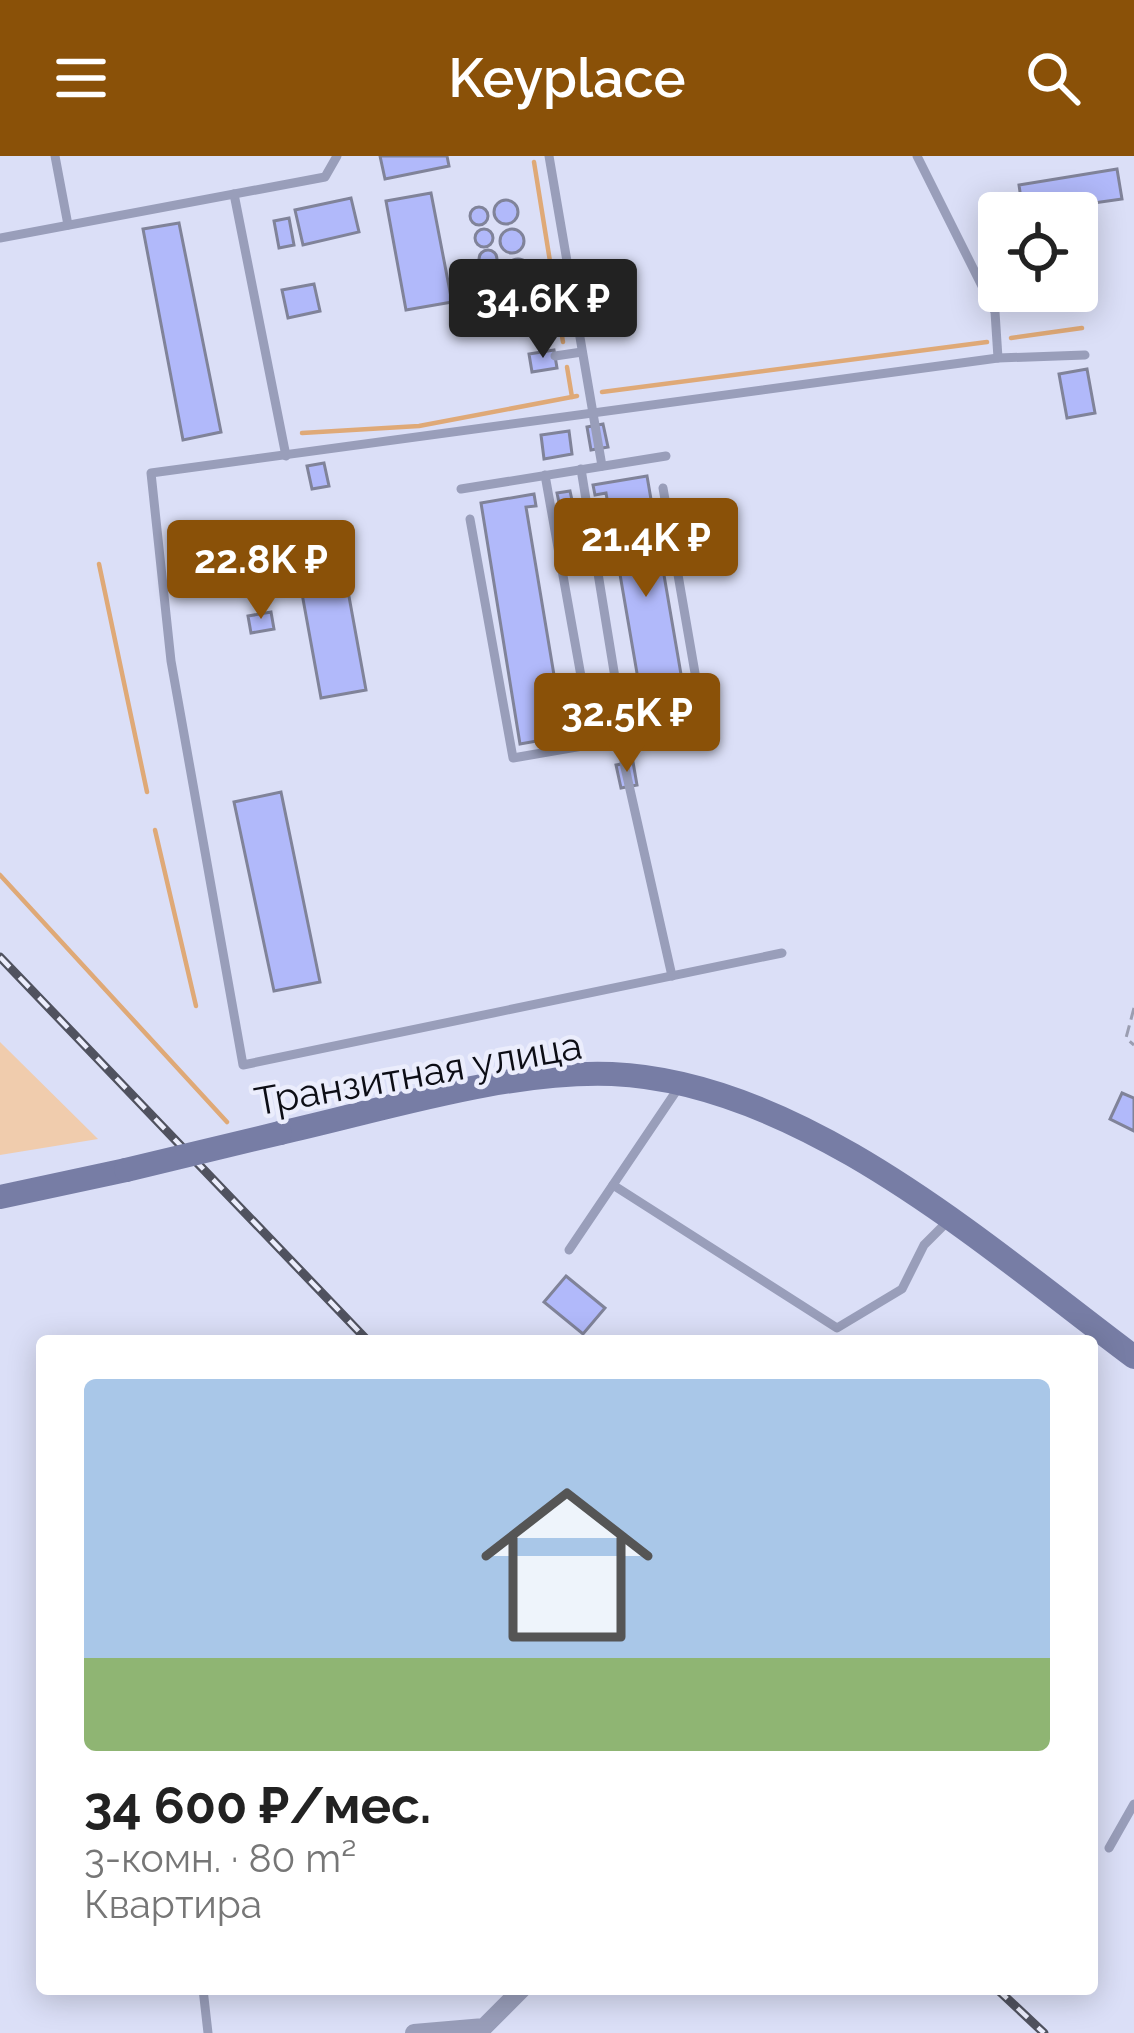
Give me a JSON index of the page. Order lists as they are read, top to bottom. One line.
{"streets":{"main road":["Транзитная улица"]},"page":{"header":"Keyplace","price":["34.6K ₽","21.4K ₽","22.8K ₽","32.5K ₽"],"list":[{"name":"34 600 ₽/мес.","note":"3-комн. · 80 m² · Квартира"}]}}
